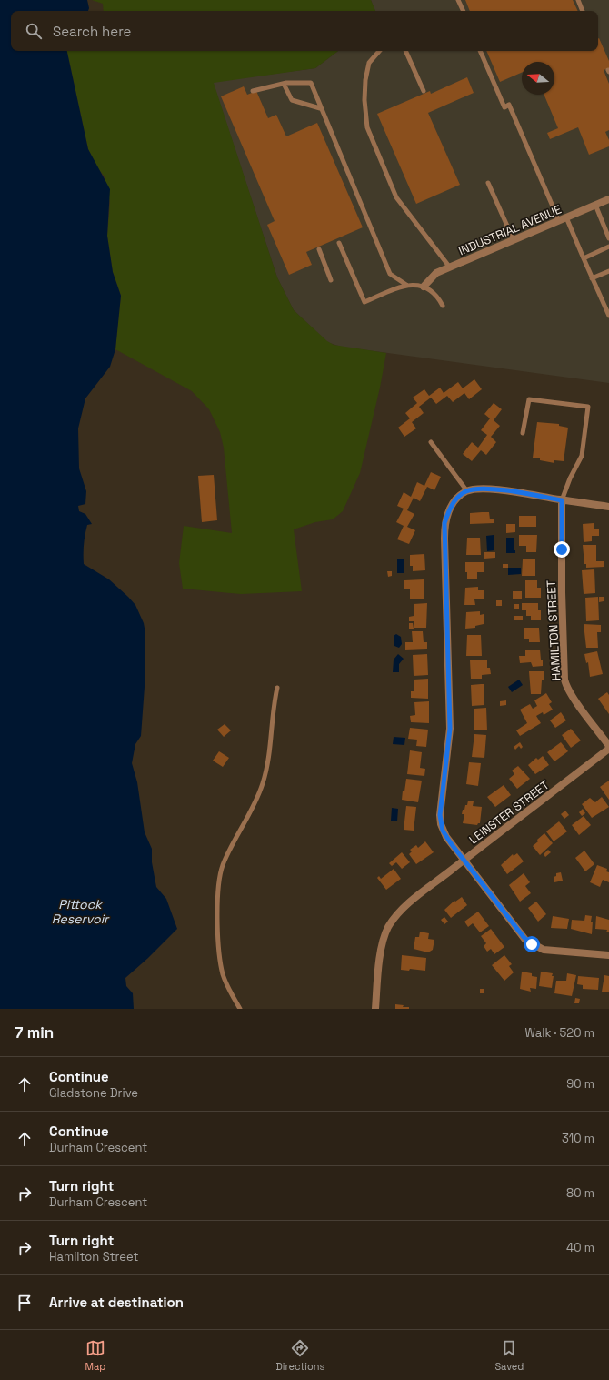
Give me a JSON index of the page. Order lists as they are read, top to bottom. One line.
{"streets":{"street":["INDUSTRIAL AVENUE","HAMILTON STREET","LEINSTER STREET"]},"water":["Pittock Reservoir"],"north":"left","page":{"search":"Search here","heading":["7 min","Walk · 520 m"],"list":[["Continue","Gladstone Drive","90 m"],["Continue","Durham Crescent","310 m"],["Turn right","Durham Crescent","80 m"],["Turn right","Hamilton Street","40 m"],"Arrive at destination"],"nav":["Map","Directions","Saved"]}}
